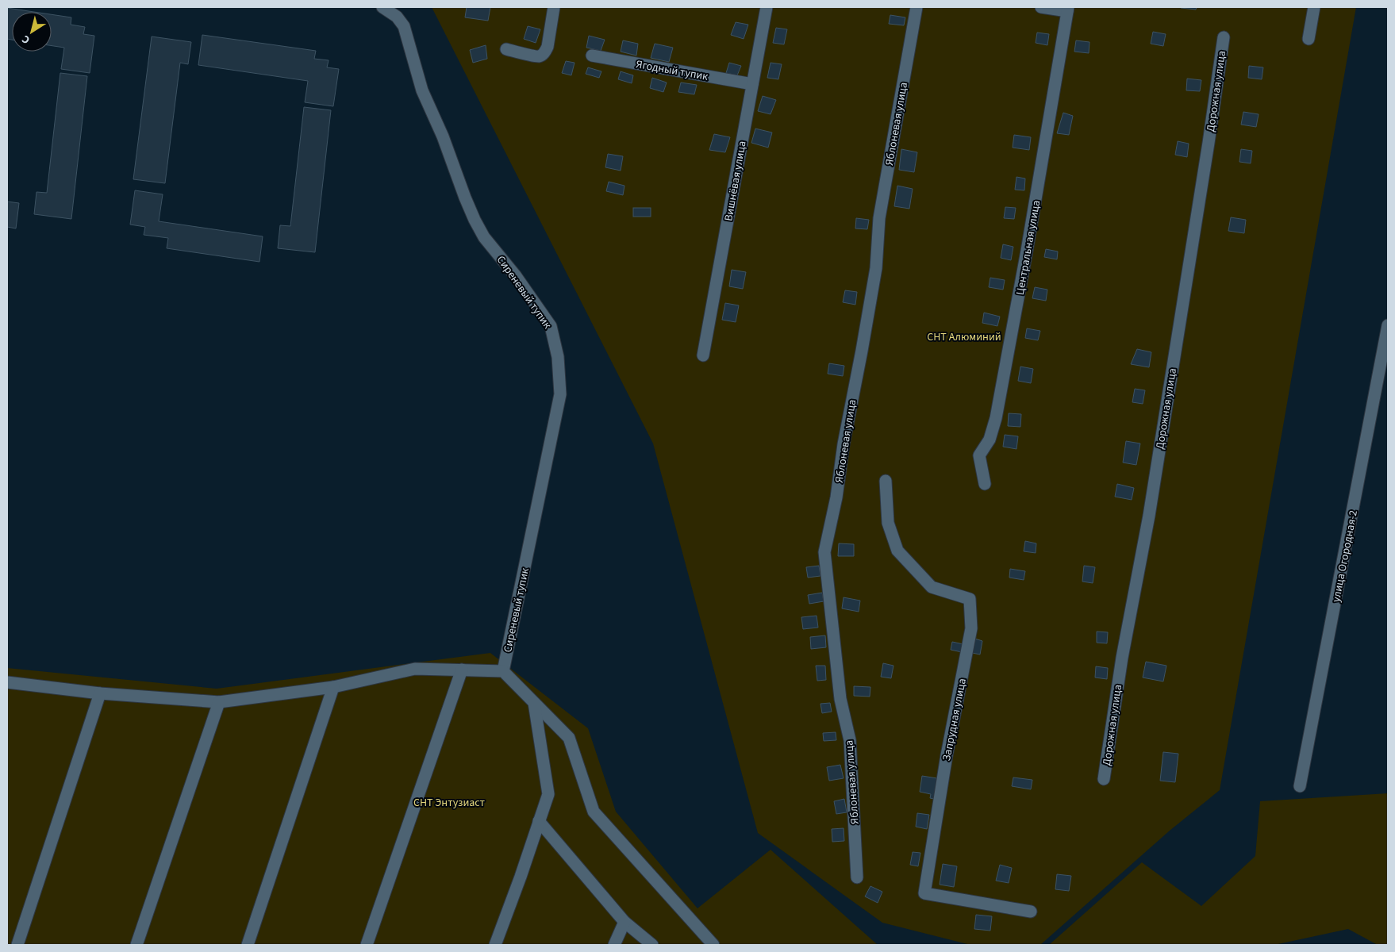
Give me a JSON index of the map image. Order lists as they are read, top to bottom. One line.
{"streets":{"street":["Ягодный тупик","Дорожная улица","Яблоневая улица","Вишнёвая улица","Центральная улица","Сиреневый тупик","улица Огородная-2","Запрудная улица"]},"crossings":[["Ягодный тупик","Вишнёвая улица"]],"parks":["СНТ Алюминий","СНТ Энтузиаст"],"north":"bottom left"}
